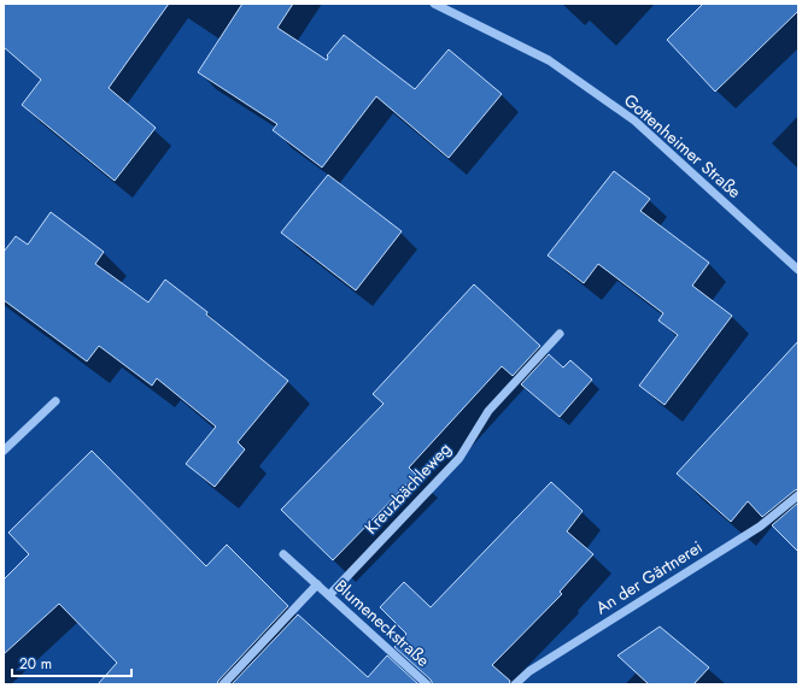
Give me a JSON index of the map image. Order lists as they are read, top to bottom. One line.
{"streets":{"street":["Gottenheimer Straße","Kreuzbächleweg","An der Gärtnerei","Blumeneckstraße"]},"crossings":[["Kreuzbächleweg","Blumeneckstraße"]],"scale_bar":"20 m"}
